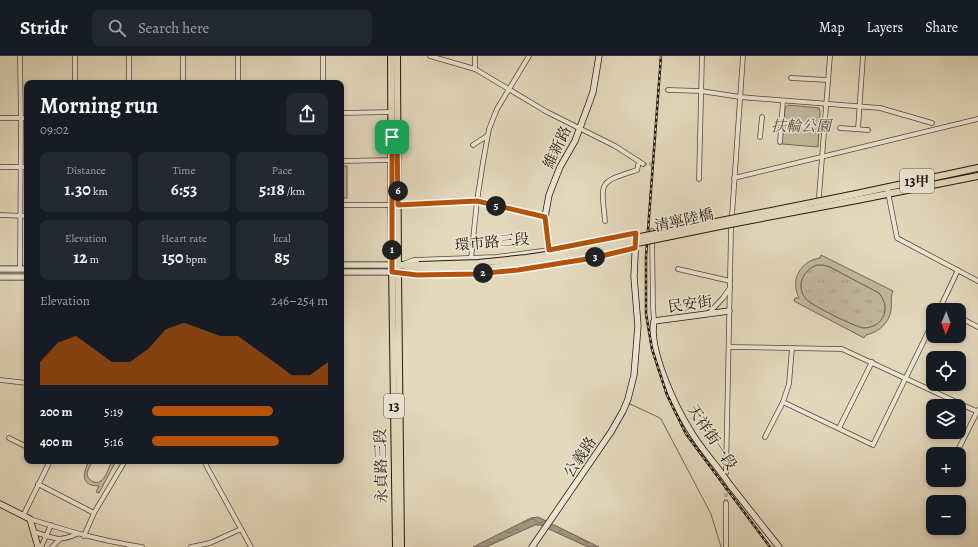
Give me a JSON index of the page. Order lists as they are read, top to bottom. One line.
{"streets":{"main road":["13甲","清寧陸橋","13","永貞路三段"],"street":["維新路","環市路三段","民安街","天祥街一段","公義路"]},"crossings":[["維新路","環市路三段"],["13甲","清寧陸橋"],["清寧陸橋","環市路三段"],["清寧陸橋","13"],["清寧陸橋","永貞路三段"],["環市路三段","13"],["環市路三段","公義路"],["環市路三段","永貞路三段"],["民安街","天祥街一段"],["13","永貞路三段"]],"parks":["扶輪公園"],"north":"bottom","page":{"header":"Stridr","search":"Search here","nav":["Map","Layers","Share"],"heading":["Morning run","09:02"],"stats":[["Distance","1.30 km"],["Time","6:53"],["Pace","5:18 /km"],["Elevation","12 m"],["Heart rate","150 bpm"],["kcal","85"]],"pins":["6","5","1","3","2"],"chart":["Elevation","246–254 m"],"map_buttons":["+","−"],"list":[{"name":"200 m","note":"5:19"},{"name":"400 m","note":"5:16"}]}}
